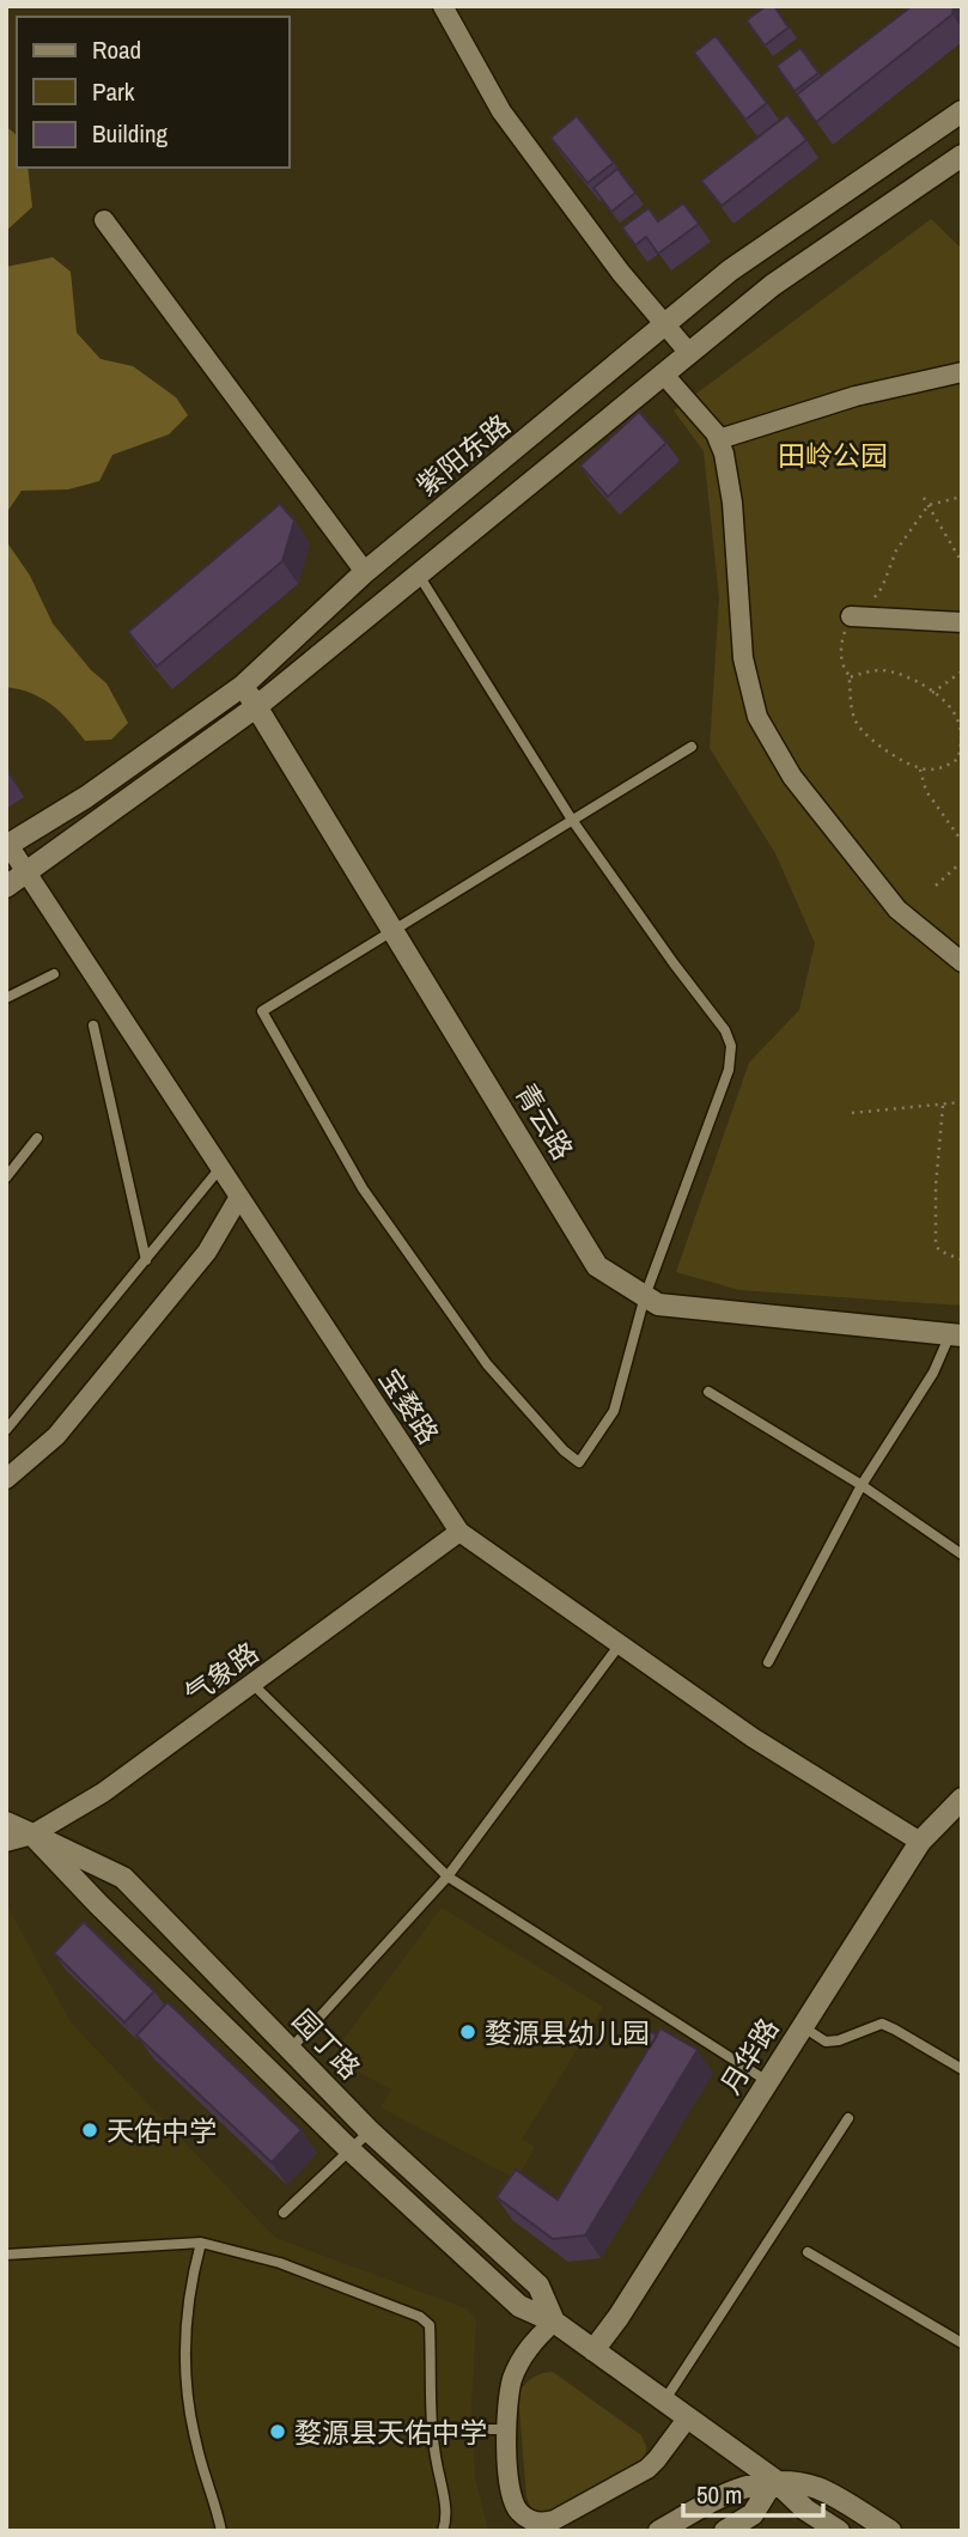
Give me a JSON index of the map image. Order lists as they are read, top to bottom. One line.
{"streets":{"main road":["紫阳东路","青云路","园丁路","月华路"],"street":["宝婺路","气象路"]},"crossings":[["紫阳东路","青云路"],["紫阳东路","宝婺路"],["宝婺路","气象路"],["宝婺路","月华路"],["气象路","园丁路"],["园丁路","月华路"]],"parks":["田岭公园"],"places":["婺源县幼儿园","天佑中学","婺源县天佑中学"],"legend":["Road","Park","Building"],"scale_bar":"50 m"}
